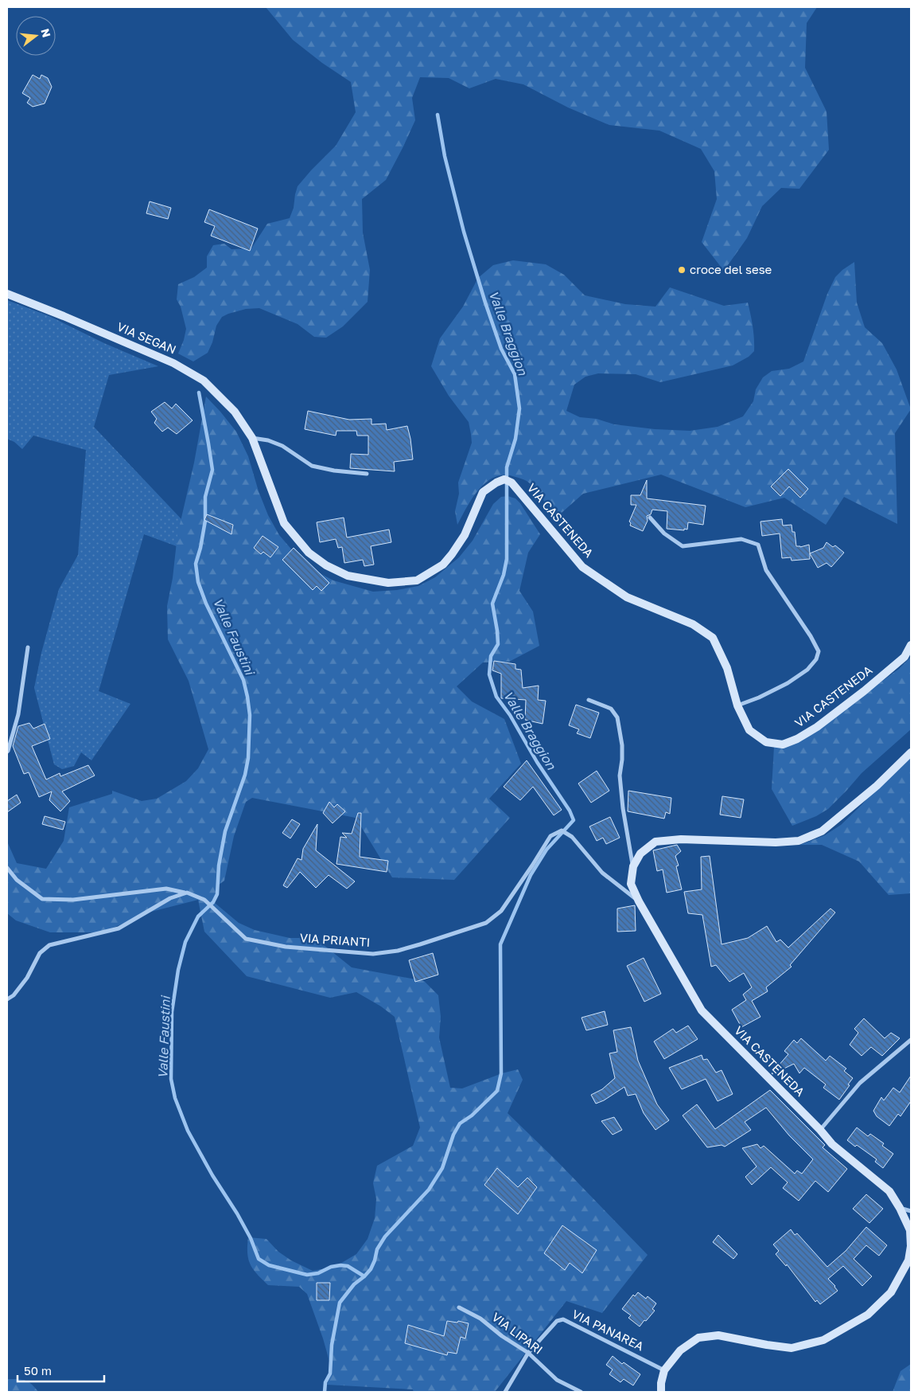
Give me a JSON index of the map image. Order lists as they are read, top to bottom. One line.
{"streets":{"street":["VIA SEGAN","VIA CASTENEDA","VIA PRIANTI","VIA PANAREA","VIA LIPARI"]},"crossings":[["VIA SEGAN","VIA CASTENEDA"],["VIA CASTENEDA","VIA PRIANTI"],["VIA CASTENEDA","VIA PANAREA"],["VIA PANAREA","VIA LIPARI"]],"water":["Valle Braggion","Valle Faustini"],"places":["croce del sese"],"scale_bar":"50 m","north":"right"}
